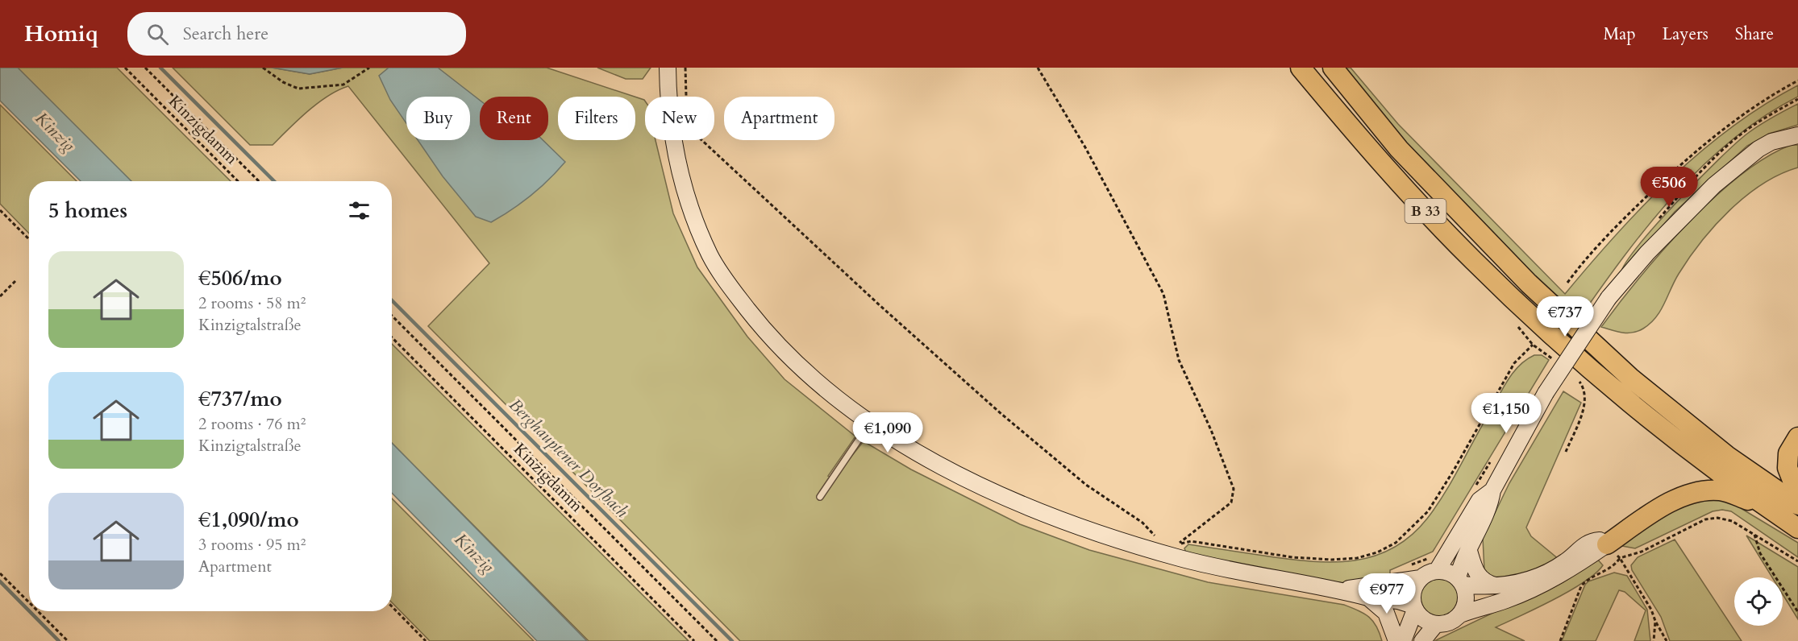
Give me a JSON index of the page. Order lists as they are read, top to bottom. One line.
{"streets":{"highway":["B 33"],"path":["Kinzigdamm"]},"water":["Kinzig","Berghauptener Dorfbach"],"page":{"header":"Homiq","search":"Search here","nav":["Map","Layers","Share"],"chip":["Buy","Rent","Filters","New","Apartment"],"price":["€506","€737","€1,150","€1,090","€977"],"heading":"5 homes","list":[{"name":"€506/mo","note":"2 rooms · 58 m² · Kinzigtalstraße"},{"name":"€737/mo","note":"2 rooms · 76 m² · Kinzigtalstraße"},{"name":"€1,090/mo","note":"3 rooms · 95 m² · Apartment"}]}}
